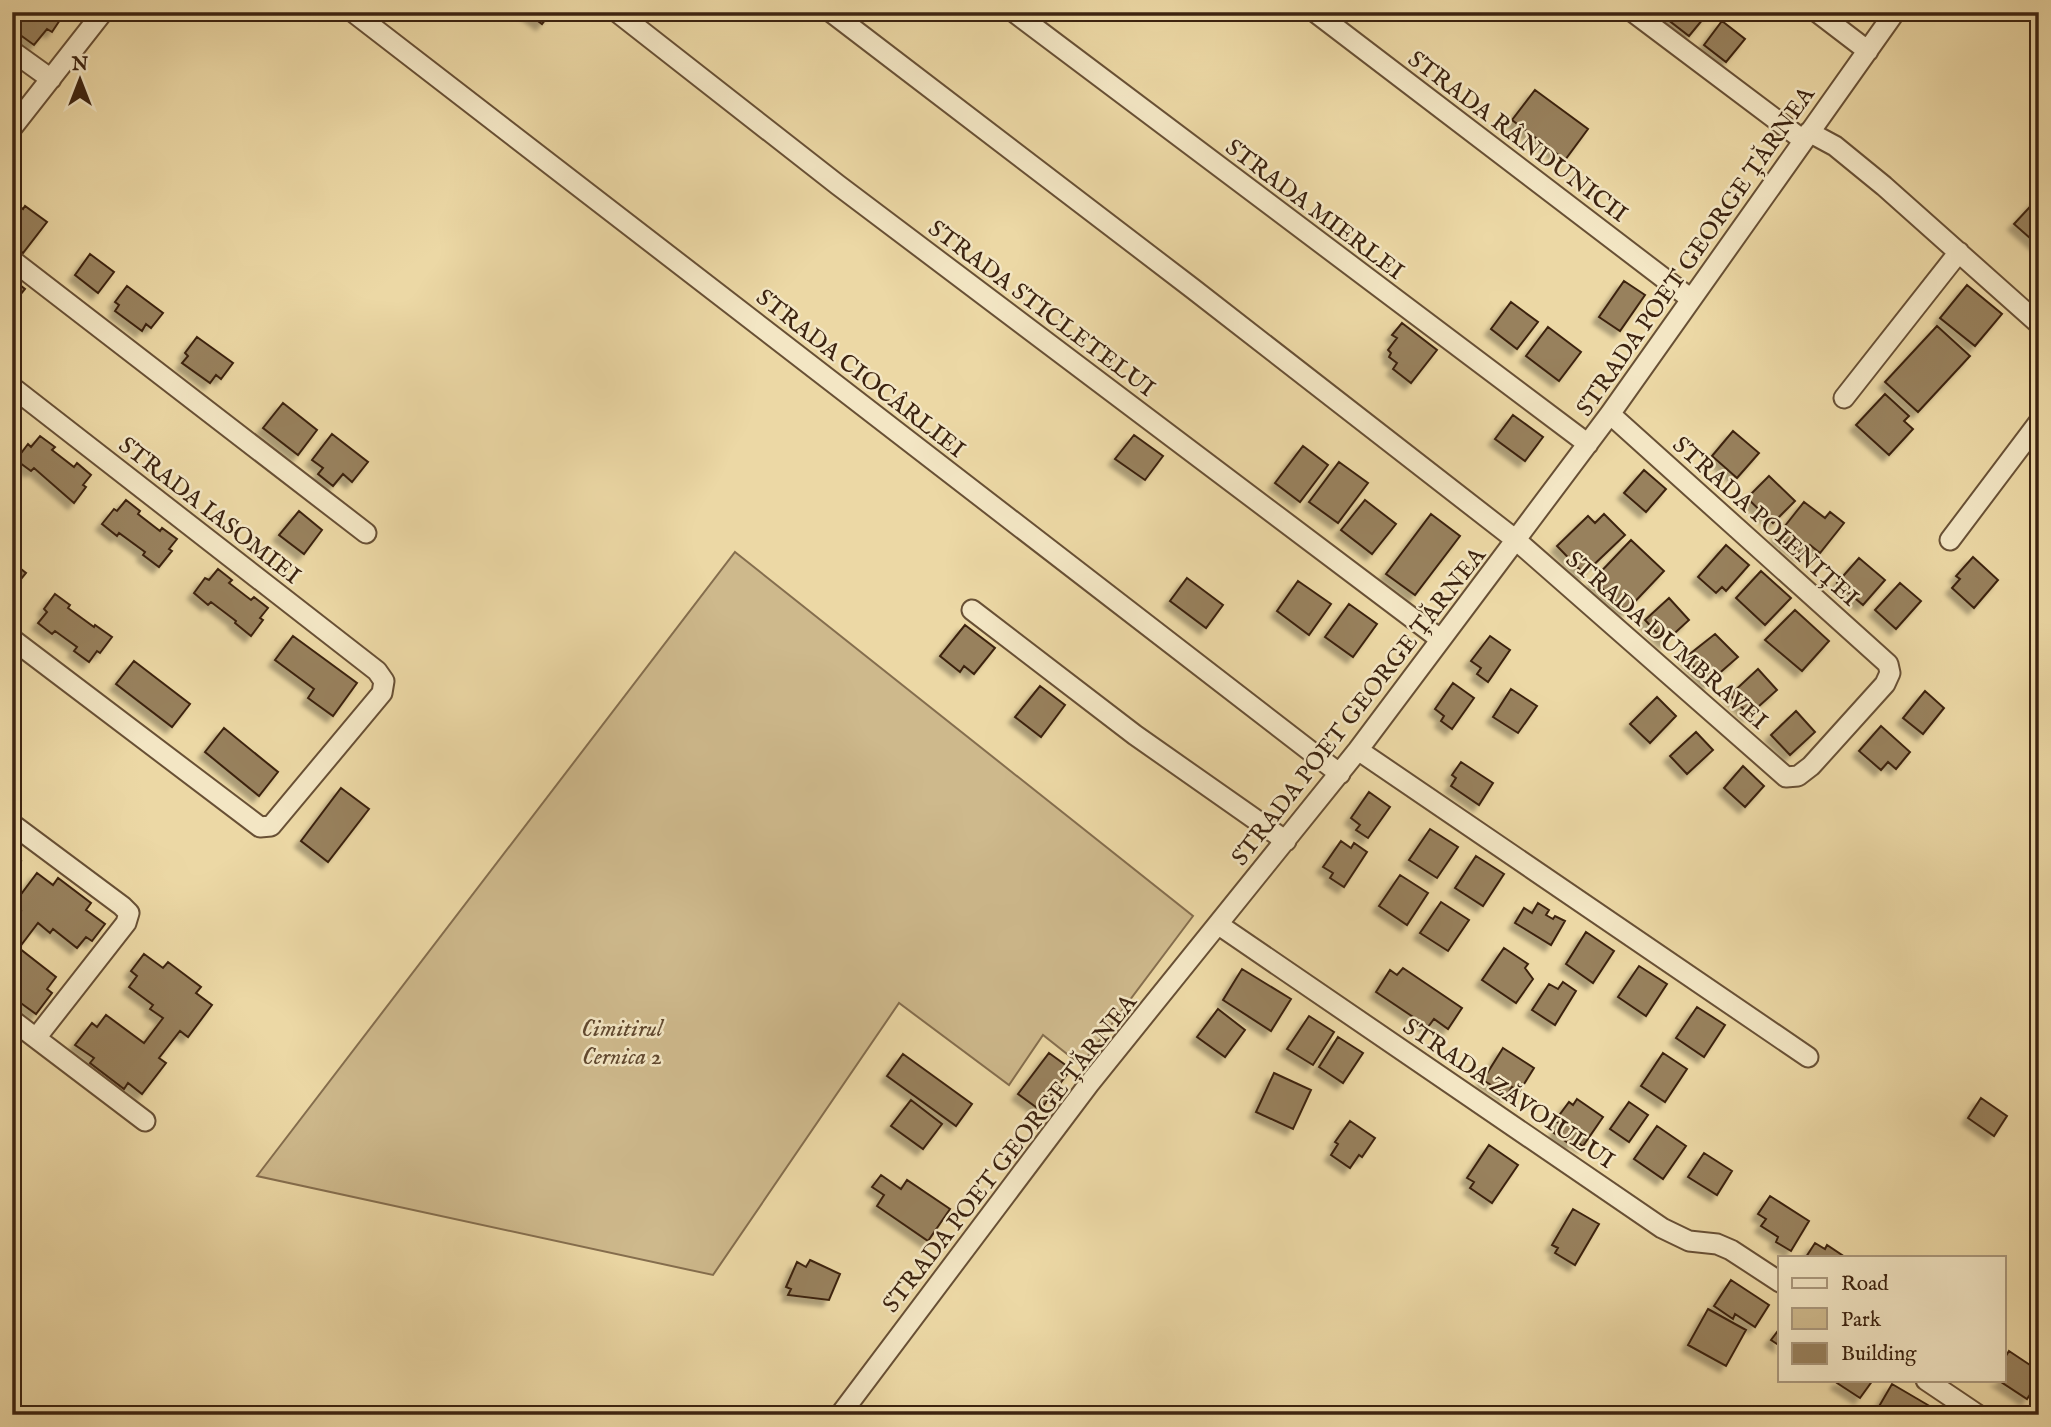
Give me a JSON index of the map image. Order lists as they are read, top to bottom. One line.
{"streets":{"street":["STRADA RÂNDUNICII","STRADA MIERLEI","STRADA POET GEORGE ȚĂRNEA","STRADA STICLETELUI","STRADA CIOCÂRLIEI","STRADA IASOMIEI","STRADA POIENIȚEI","STRADA DUMBRAVEI","STRADA ZĂVOIULUI"]},"crossings":[["STRADA RÂNDUNICII","STRADA POET GEORGE ȚĂRNEA"],["STRADA MIERLEI","STRADA POET GEORGE ȚĂRNEA"],["STRADA POET GEORGE ȚĂRNEA","STRADA STICLETELUI"],["STRADA POET GEORGE ȚĂRNEA","STRADA CIOCÂRLIEI"],["STRADA POET GEORGE ȚĂRNEA","STRADA POIENIȚEI"],["STRADA POET GEORGE ȚĂRNEA","STRADA DUMBRAVEI"],["STRADA POET GEORGE ȚĂRNEA","STRADA ZĂVOIULUI"],["STRADA POIENIȚEI","STRADA DUMBRAVEI"]],"parks":["Cimitirul Cernica 2"],"legend":["Road","Park","Building"],"north":"top"}
